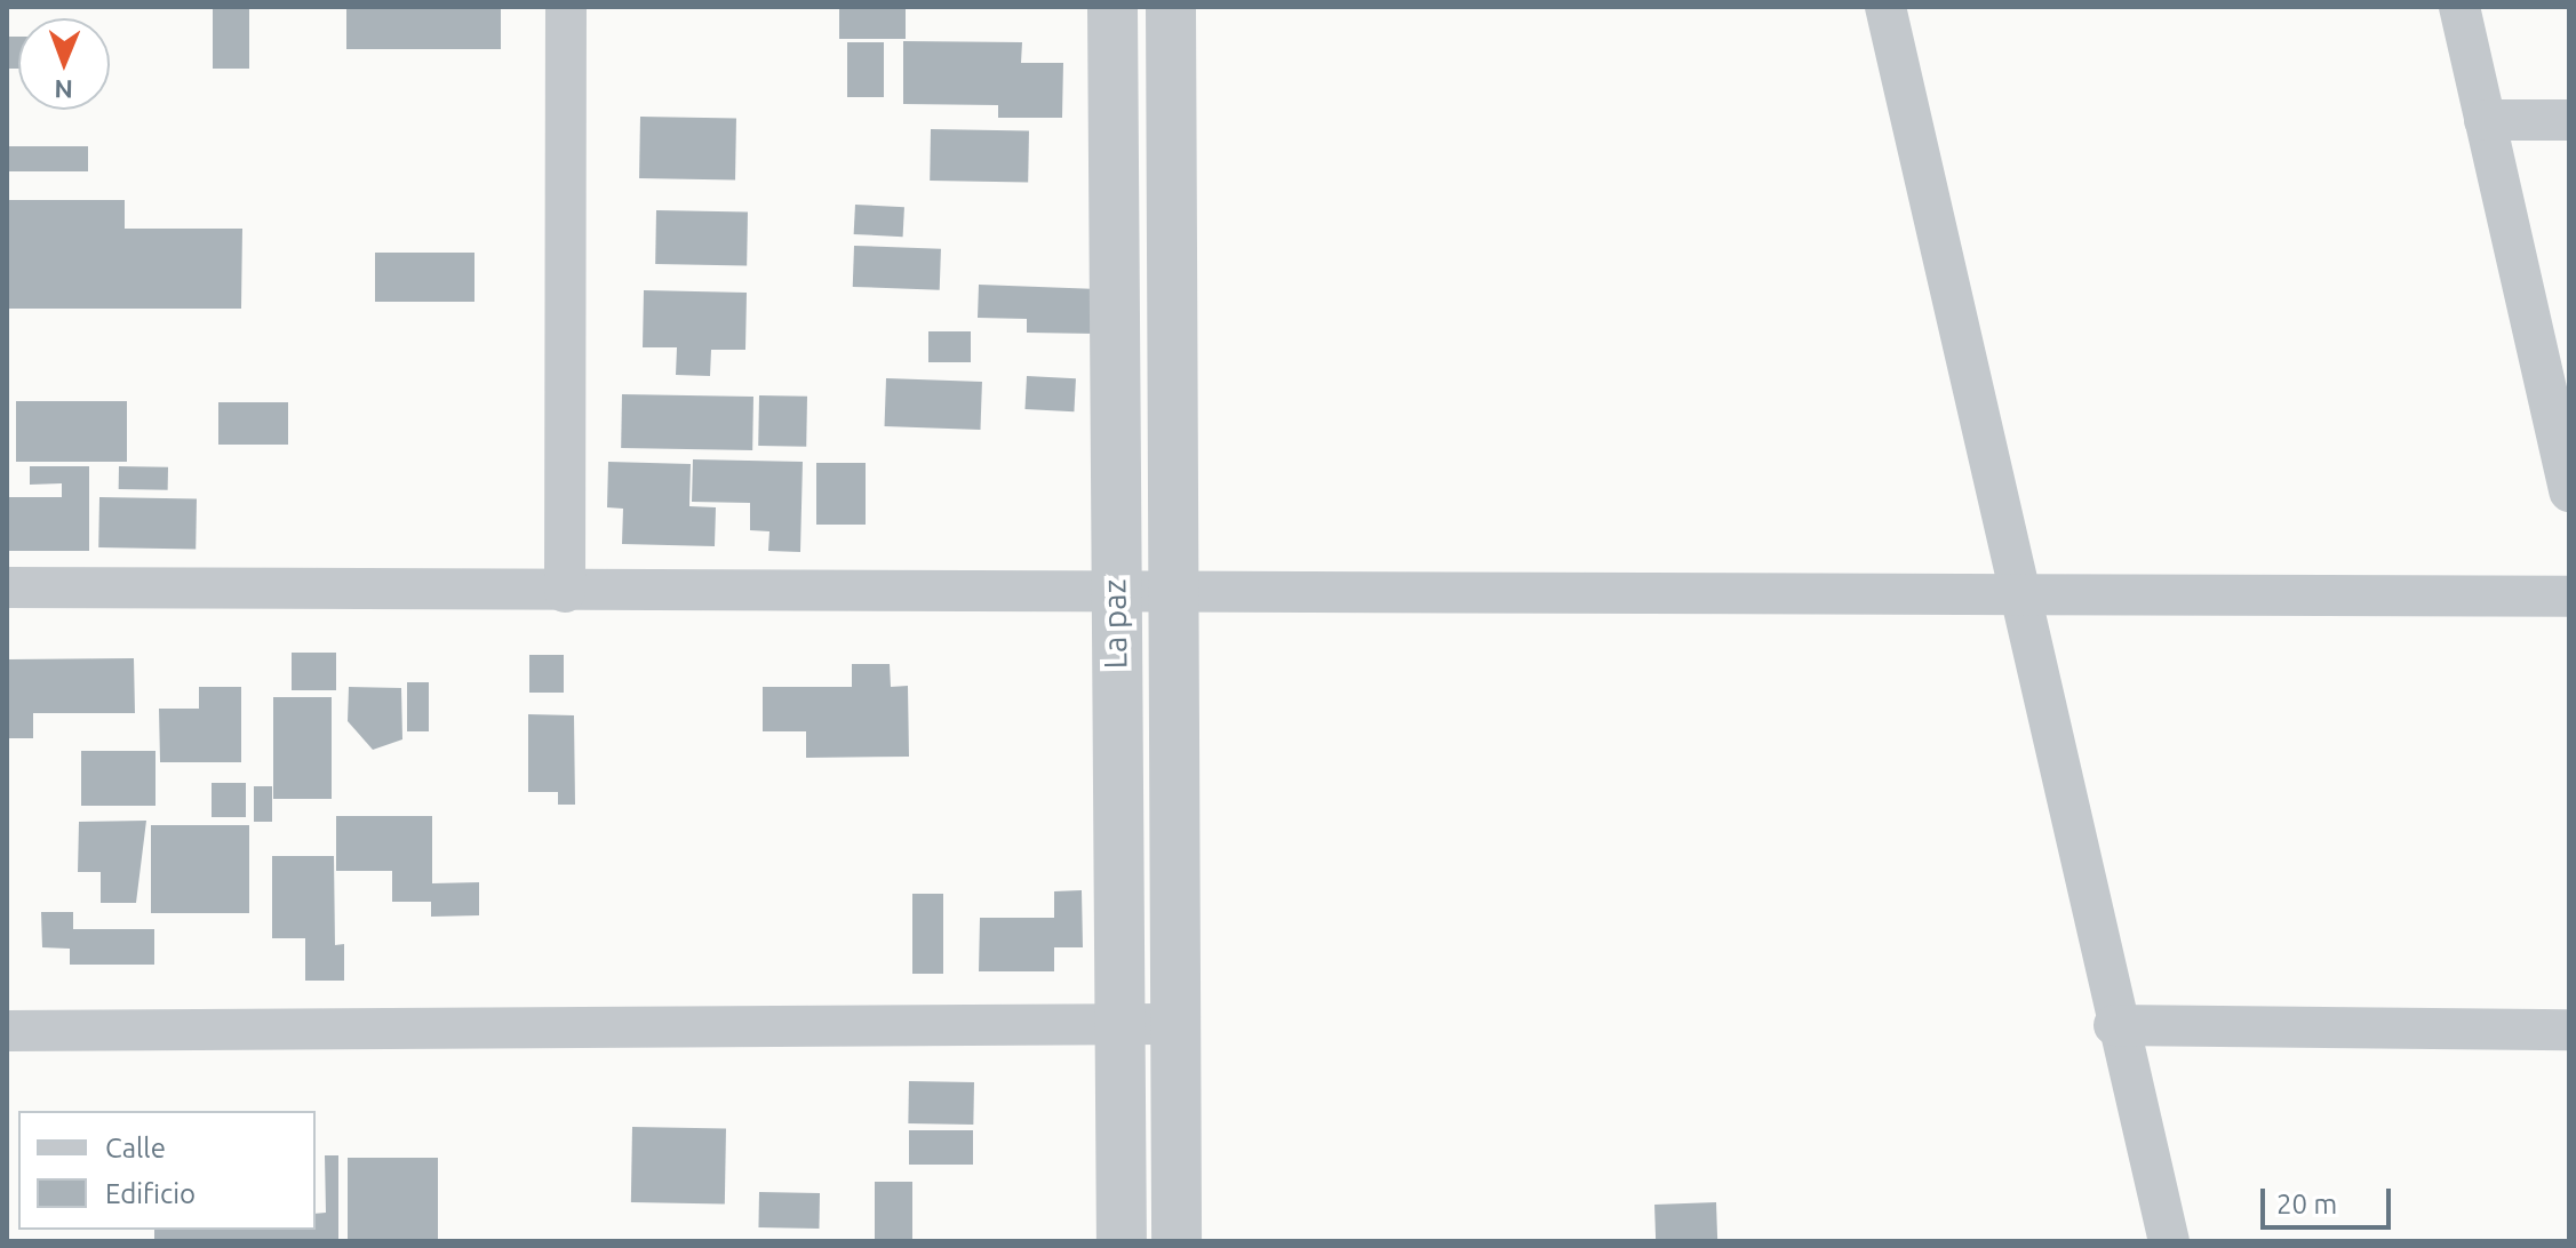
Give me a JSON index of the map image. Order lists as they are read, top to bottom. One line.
{"streets":{"street":["La paz"]},"legend":["Calle","Edificio"],"scale_bar":"20 m","north":"bottom"}
